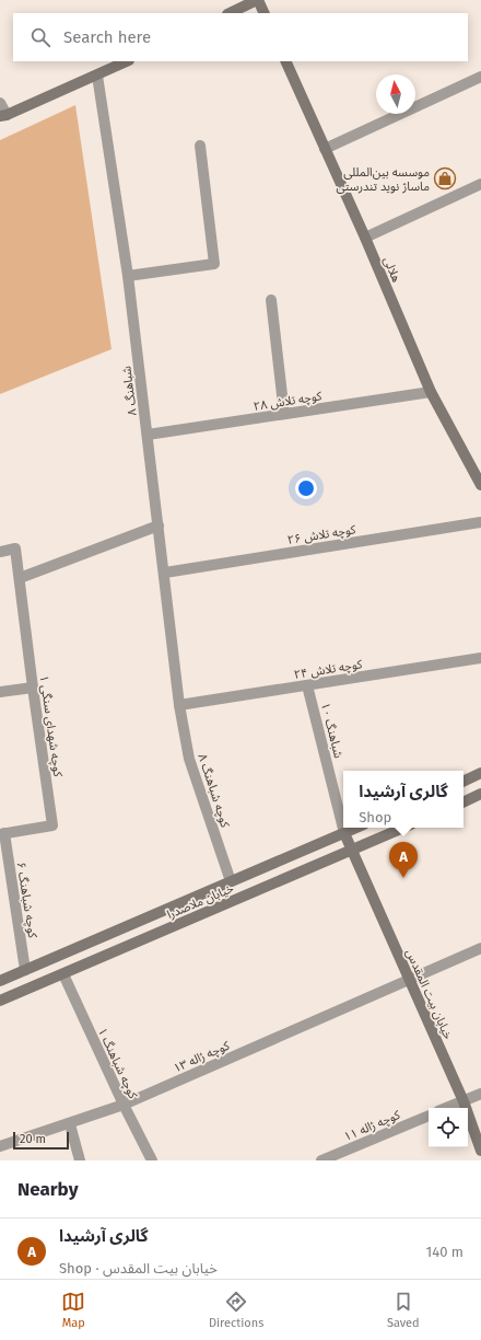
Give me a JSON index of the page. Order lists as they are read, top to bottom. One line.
{"streets":{"street":["هلالی","شباهنگ ۸","کوچه تلاش ۲۸","کوچه تلاش ۲۶","کوچه تلاش ۲۴","کوچه شهدای سنگی ۱","شباهنگ ۱۰","کوچه شباهنگ ۸","کوچه شباهنگ ۶","خیابان ملاصدرا","خیابان بیت المقدس","کوچه ژاله ۱۳","کوچه شباهنگ ۱","کوچه ژاله ۱۱"]},"crossings":[["هلالی","کوچه تلاش ۲۸"],["شباهنگ ۸","کوچه تلاش ۲۸"],["شباهنگ ۸","کوچه تلاش ۲۶"],["شباهنگ ۸","کوچه تلاش ۲۴"],["شباهنگ ۸","کوچه شباهنگ ۸"],["کوچه تلاش ۲۴","شباهنگ ۱۰"],["کوچه تلاش ۲۴","کوچه شباهنگ ۸"],["کوچه شهدای سنگی ۱","کوچه شباهنگ ۶"],["شباهنگ ۱۰","خیابان ملاصدرا"],["شباهنگ ۱۰","خیابان بیت المقدس"],["کوچه شباهنگ ۸","خیابان ملاصدرا"],["کوچه شباهنگ ۶","خیابان ملاصدرا"],["خیابان ملاصدرا","خیابان بیت المقدس"],["خیابان ملاصدرا","کوچه شباهنگ ۱"],["خیابان بیت المقدس","کوچه ژاله ۱۳"],["کوچه ژاله ۱۳","کوچه شباهنگ ۱"]],"places":{"shop":["موسسه بین‌المللی ماساژ نوید تندرستی"]},"scale_bar":"20 m","north":"top","page":{"search":"Search here","popup":["گالری آرشیدا","Shop"],"pins":"A","scale":"20 m","heading":"Nearby","list":[{"mark":"A","name":"گالری آرشیدا","note":"Shop · خیابان بیت المقدس","value":"140 m"}],"nav":["Map","Directions","Saved"]}}
